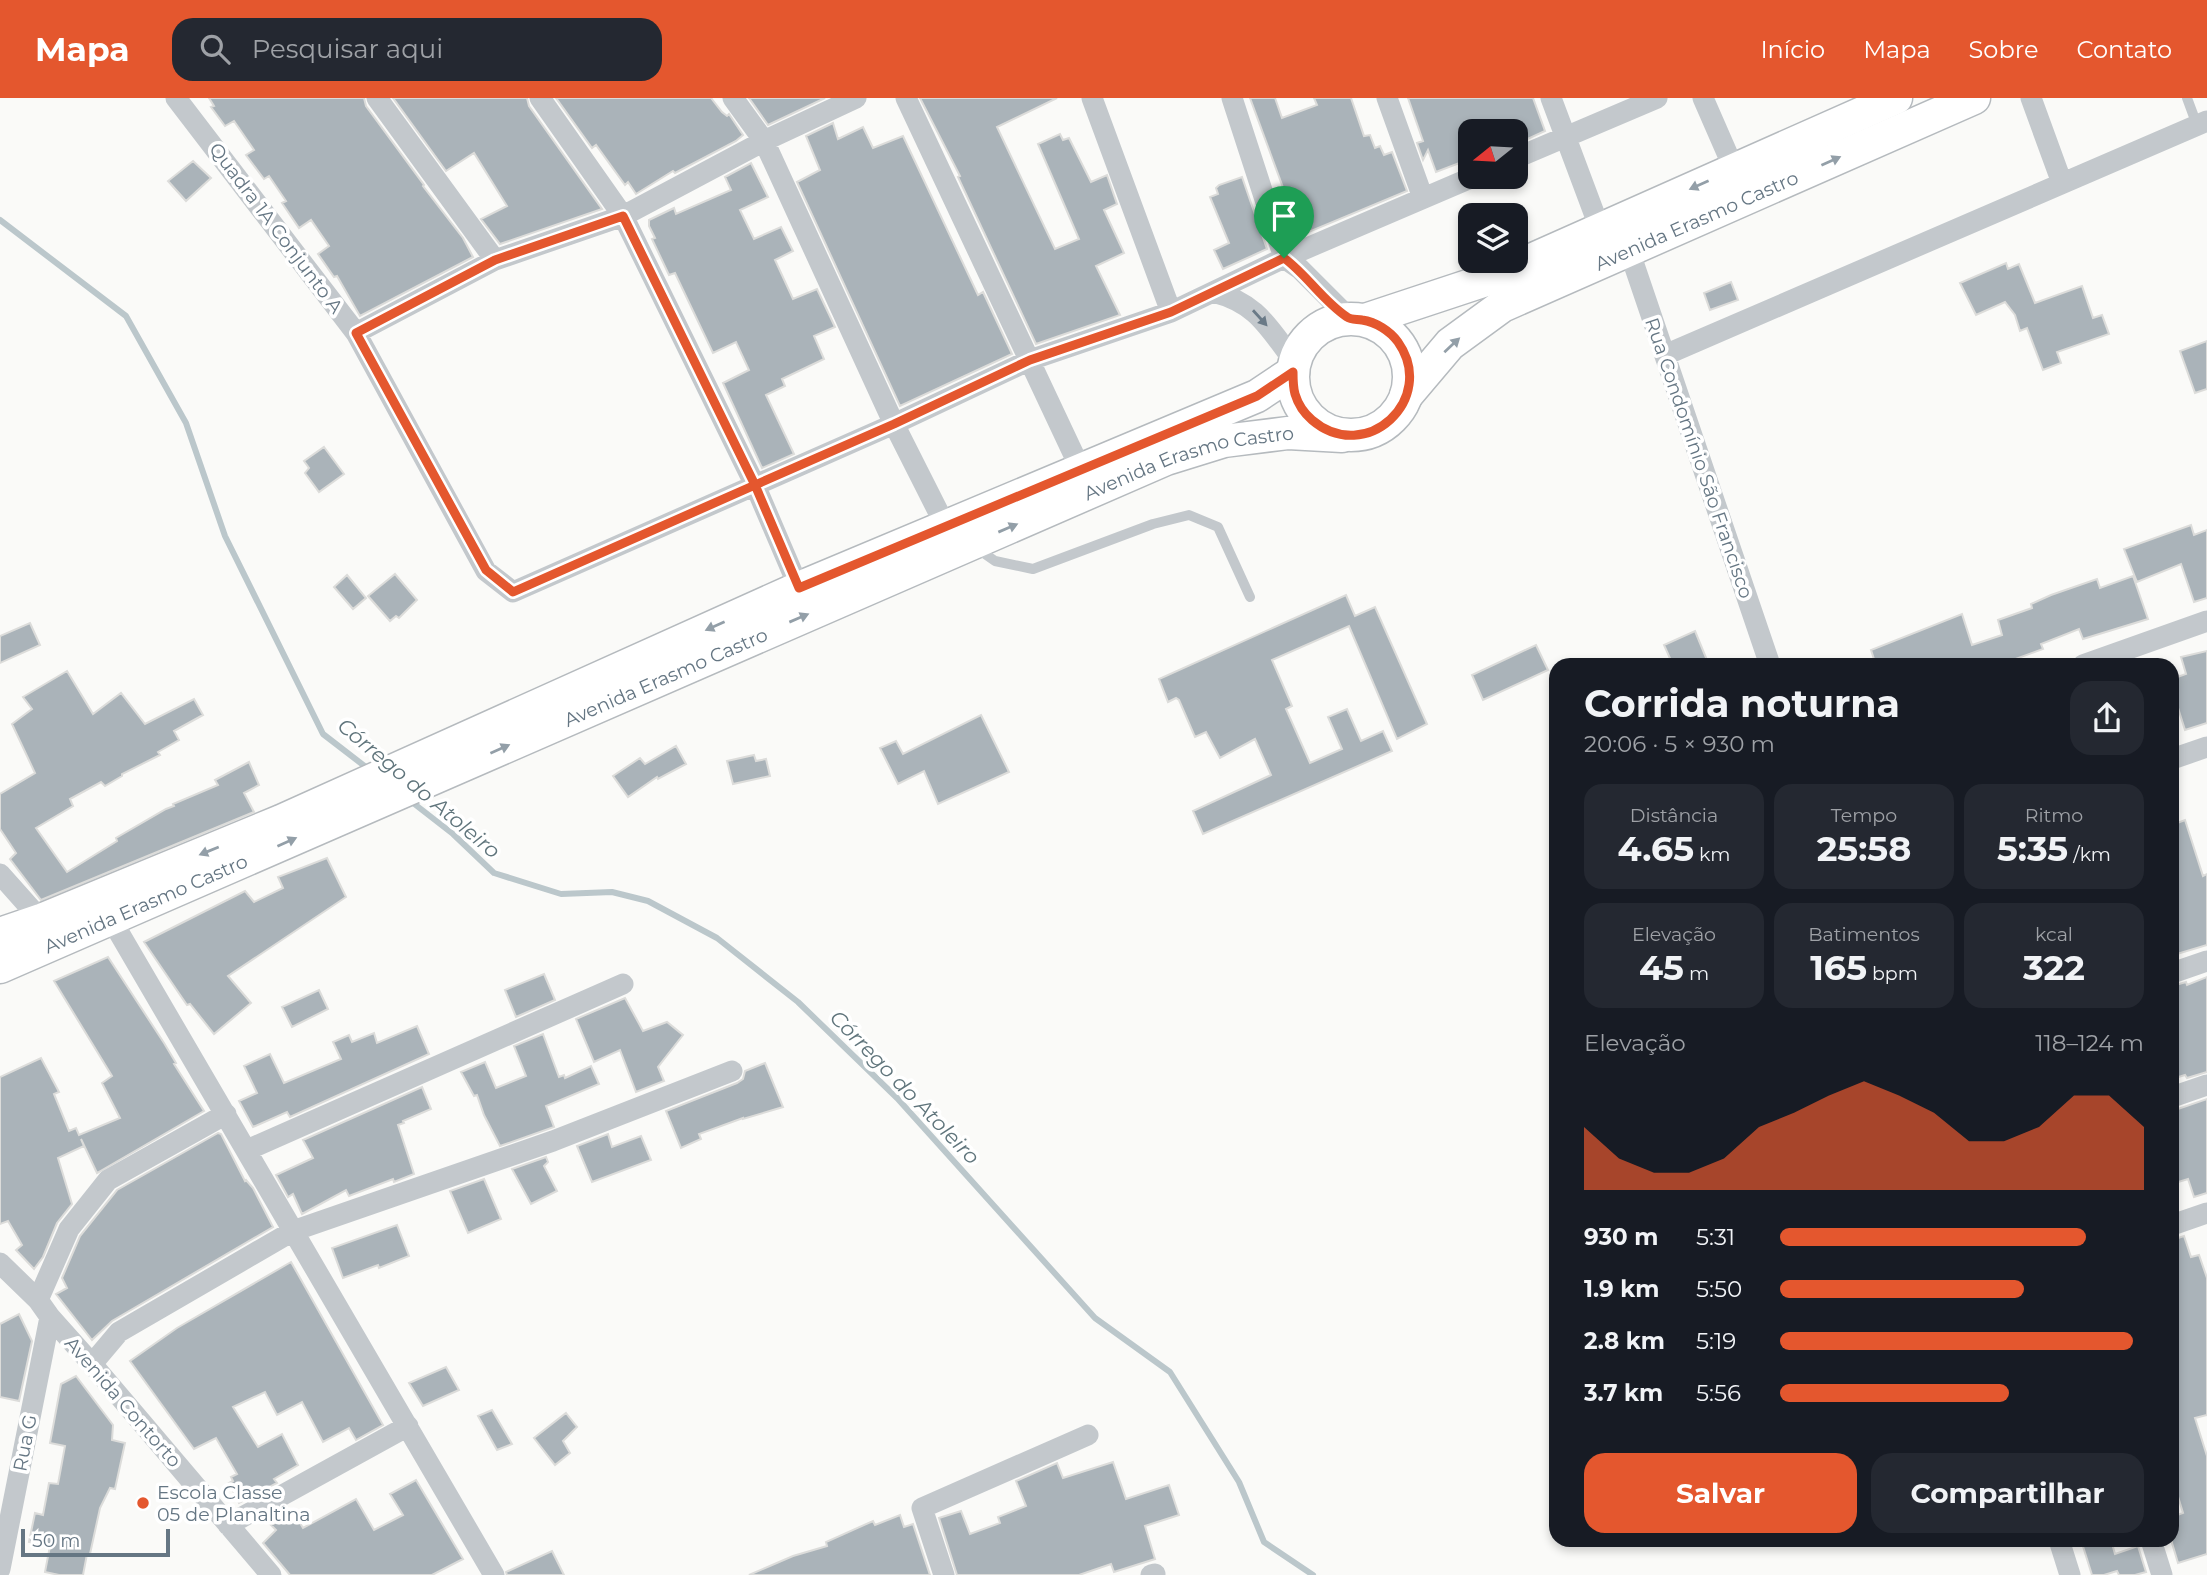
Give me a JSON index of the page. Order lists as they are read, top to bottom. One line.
{"streets":{"main road":["Avenida Erasmo Castro"],"street":["Quadra 1A Conjunto A","Rua Condomínio São Francisco","Avenida Contorto","Rua G"]},"crossings":[["Avenida Erasmo Castro","Rua Condomínio São Francisco"],["Avenida Contorto","Rua G"]],"water":["Córrego do Atoleiro"],"places":["Escola Classe 05 de Planaltina"],"scale_bar":"50 m","north":"left","page":{"header":"Mapa","search":"Pesquisar aqui","nav":["Início","Mapa","Sobre","Contato"],"heading":["Corrida noturna","20:06 · 5 × 930 m"],"stats":[["Distância","4.65 km"],["Tempo","25:58"],["Ritmo","5:35 /km"],["Elevação","45 m"],["Batimentos","165 bpm"],["kcal","322"]],"chart":["Elevação","118–124 m"],"list":[{"name":"930 m","note":"5:31"},{"name":"1.9 km","note":"5:50"},{"name":"2.8 km","note":"5:19"},{"name":"3.7 km","note":"5:56"}],"buttons":["Salvar","Compartilhar"],"scale":"50 m"}}
